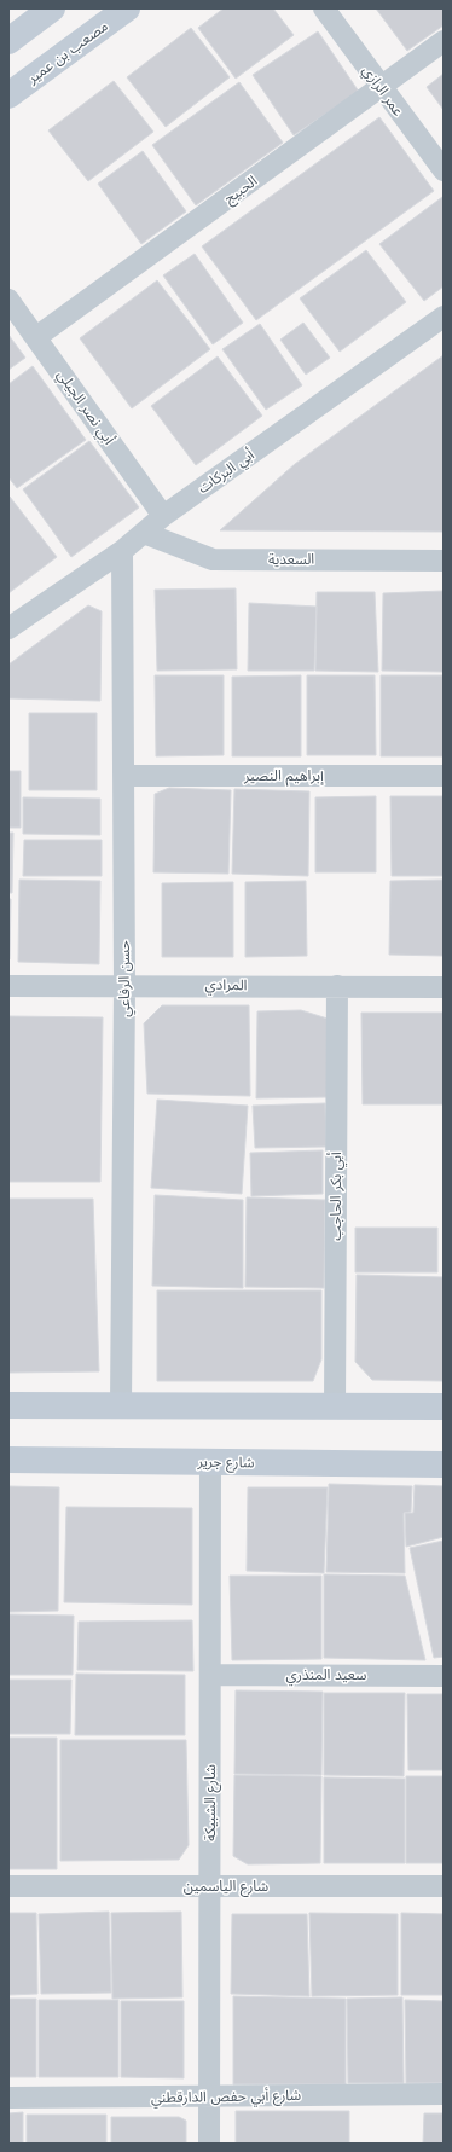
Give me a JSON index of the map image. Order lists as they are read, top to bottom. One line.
{"streets":{"main road":["مصعب بن عمير","شارع جرير"],"street":["عمر الرازي","الحبيج","أبي نصر الجيلي","أبي البركات","السعدية","إبراهيم النصير","حسن الرفاعي","المرادي","أبي بكر الحاجب","سعيد المنذري","شارع الشبيكة","شارع الياسمين","شارع أبي حفص الدارقطني"]},"crossings":[["عمر الرازي","الحبيج"],["الحبيج","أبي نصر الجيلي"],["أبي نصر الجيلي","أبي البركات"],["أبي البركات","السعدية"],["أبي البركات","حسن الرفاعي"],["إبراهيم النصير","حسن الرفاعي"],["حسن الرفاعي","المرادي"],["المرادي","أبي بكر الحاجب"],["شارع جرير","شارع الشبيكة"],["سعيد المنذري","شارع الشبيكة"],["شارع الشبيكة","شارع الياسمين"],["شارع الشبيكة","شارع أبي حفص الدارقطني"]]}
